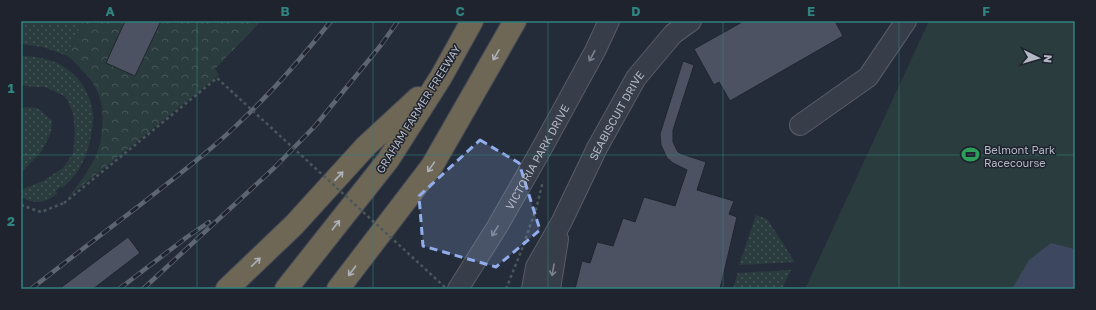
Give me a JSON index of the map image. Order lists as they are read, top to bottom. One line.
{"streets":{"highway":["GRAHAM FARMER FREEWAY"],"street":["SEABISCUIT DRIVE","VICTORIA PARK DRIVE"]},"one_way":["VICTORIA PARK DRIVE"],"places":{"sports":["Belmont Park Racecourse"]},"north":"right","grid":{"columns":["A","B","C","D","E","F"],"rows":["1","2"]}}
